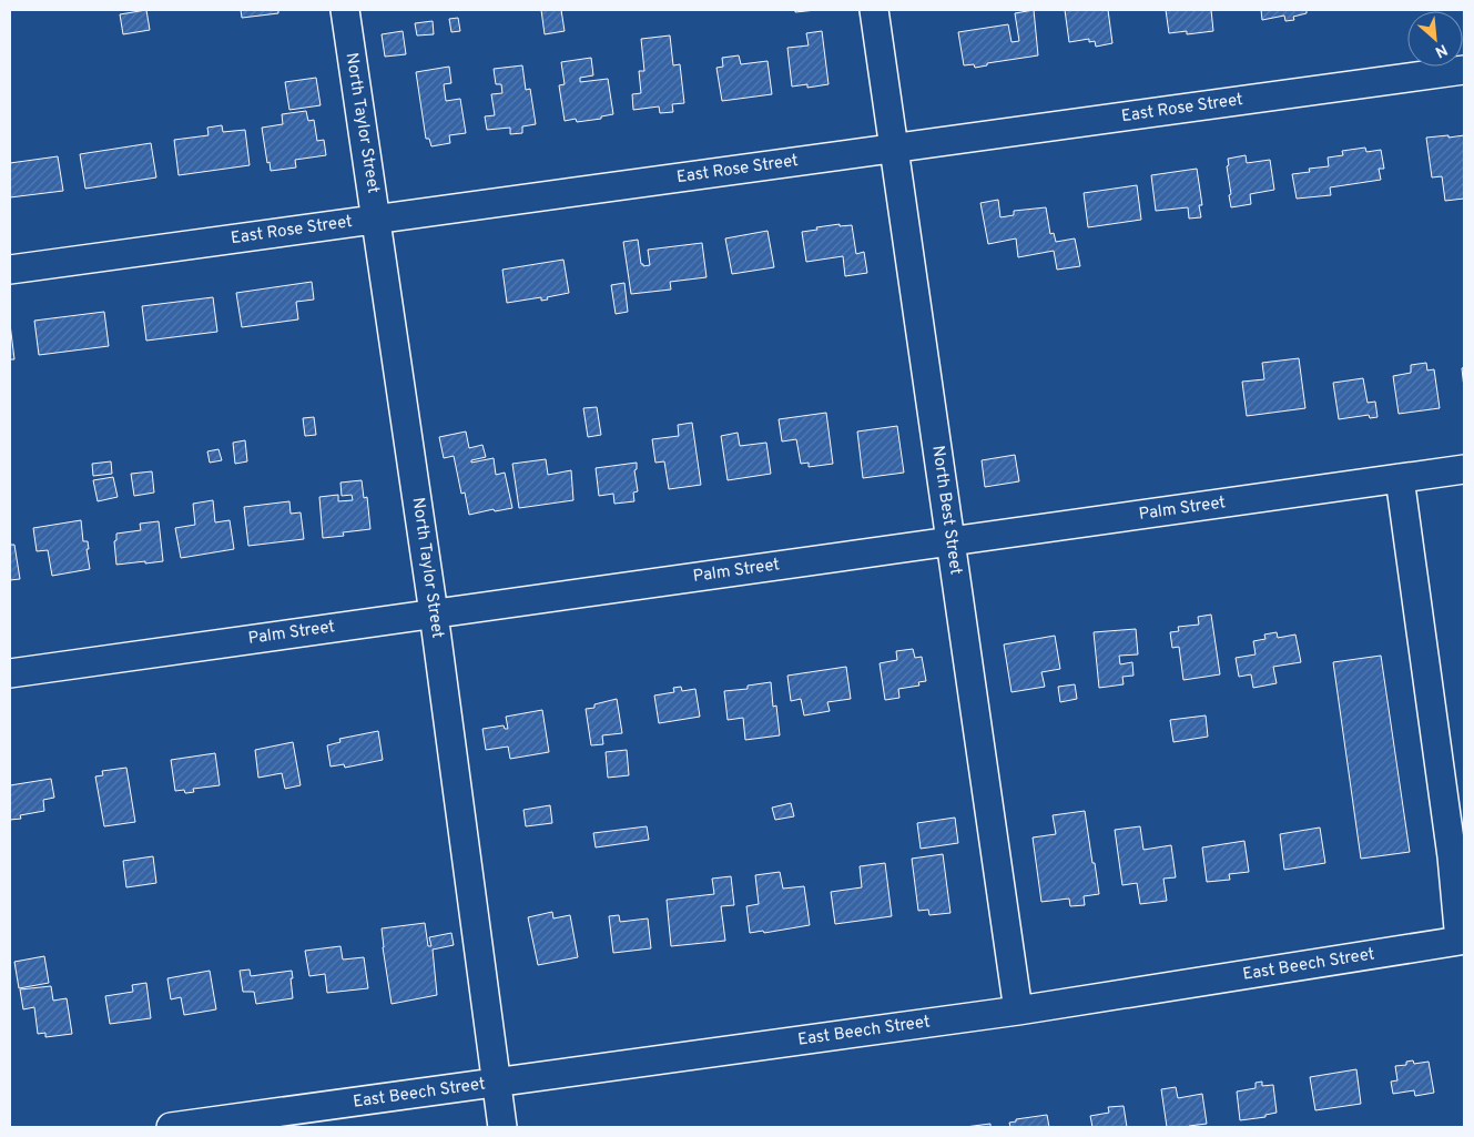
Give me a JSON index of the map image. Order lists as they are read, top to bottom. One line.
{"streets":{"street":["East Rose Street","North Taylor Street","Palm Street","North Best Street","East Beech Street"]},"crossings":[["East Rose Street","North Taylor Street"],["East Rose Street","North Best Street"],["North Taylor Street","Palm Street"],["North Taylor Street","East Beech Street"],["Palm Street","North Best Street"],["North Best Street","East Beech Street"]],"north":"bottom right"}
